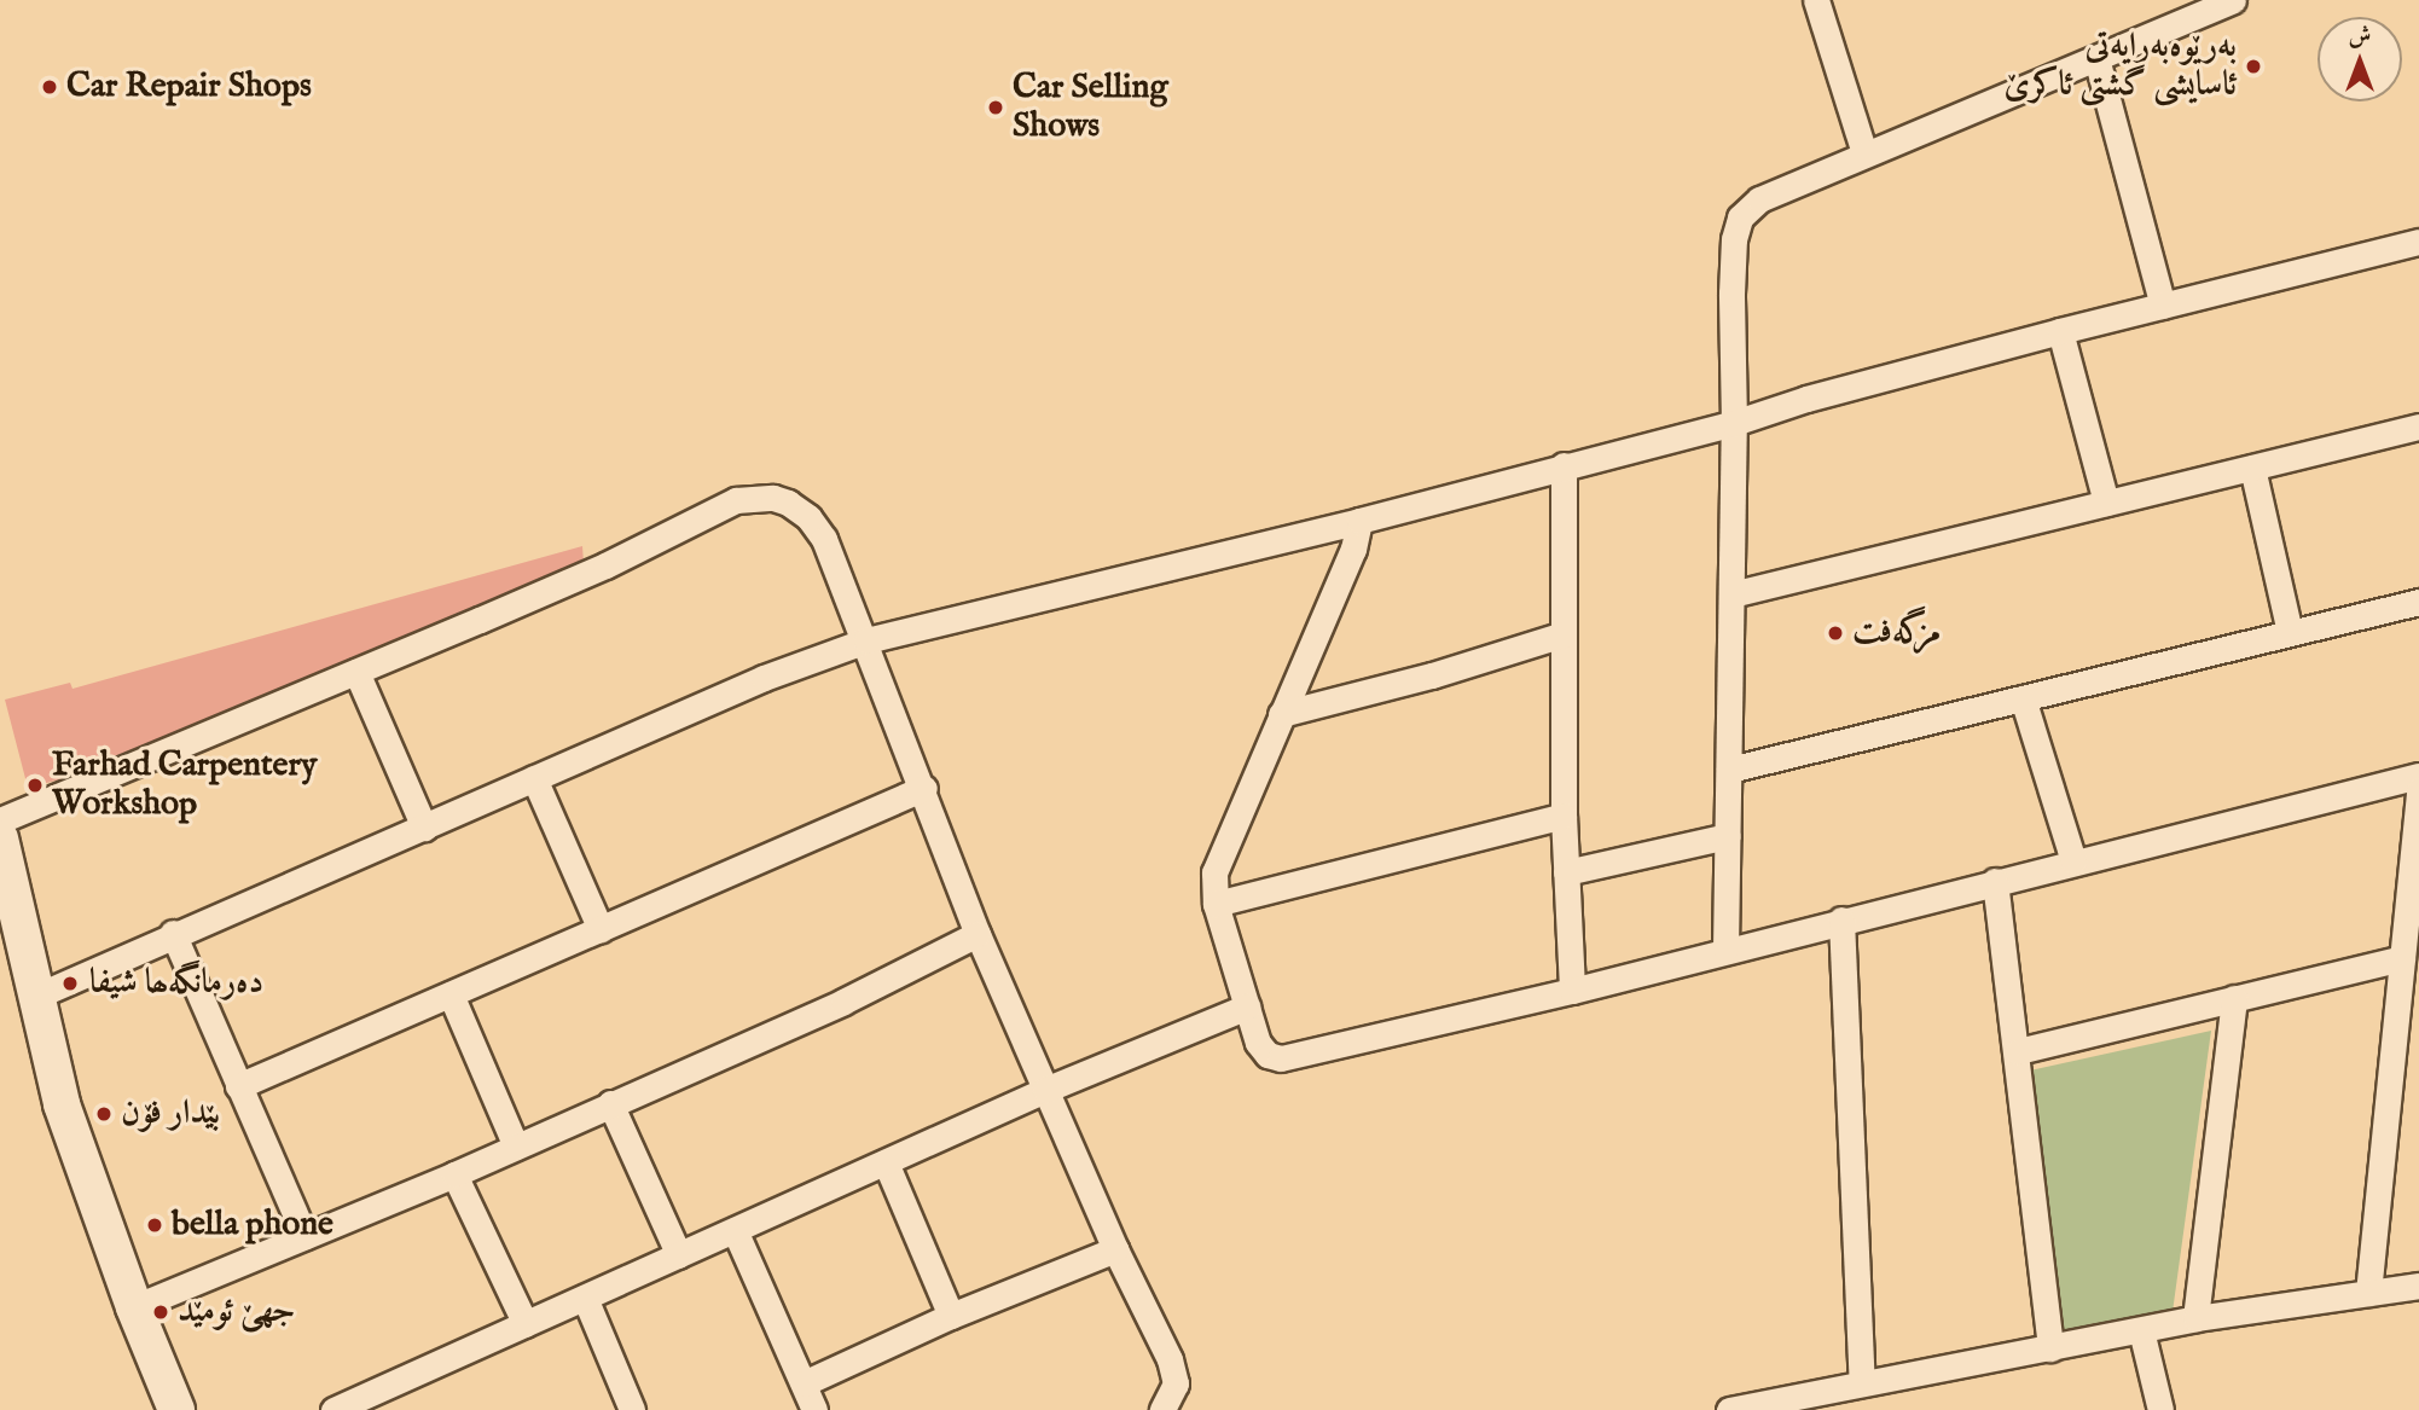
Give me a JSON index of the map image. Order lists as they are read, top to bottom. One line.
{"places":["بەرێوەبەرایەتی ئاسایشی گشتی ئاکرێ","Car Repair Shops","Car Selling Shows","مزگەفت","Farhad Carpentery Workshop","دەرمانگەھا شیفا","بێدار فۆن","bella phone","جھێ ئومێد"],"north":"top"}
